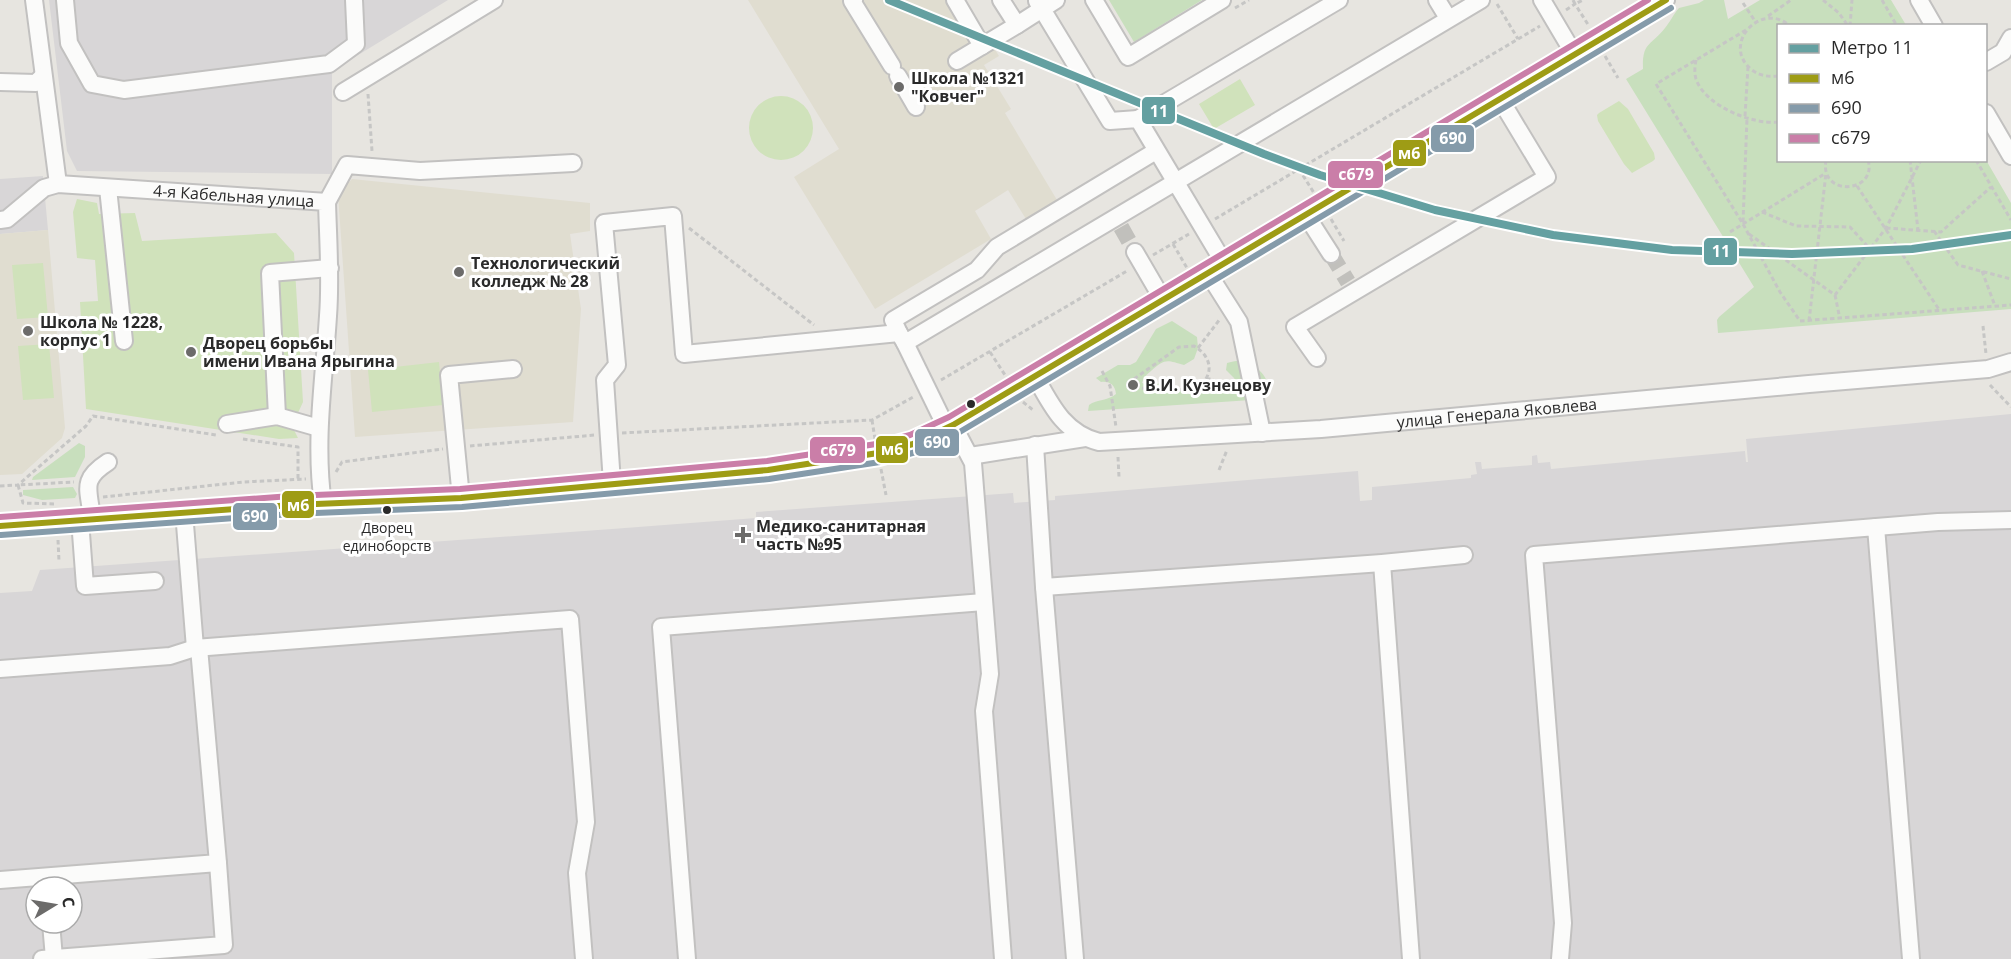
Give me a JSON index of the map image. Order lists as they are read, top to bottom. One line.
{"streets":{"street":["4-я Кабельная улица","улица Генерала Яковлева"]},"places":{"other":["Школа №1321 \"Ковчег\"","Технологический колледж № 28","Школа № 1228, корпус 1","Дворец борьбы имени Ивана Ярыгина","В.И. Кузнецову","Дворец единоборств"],"health":["Медико-санитарная часть №95"]},"lines":["metro line 11","transit line м6","transit line с679","transit line 690"],"legend":["Метро 11","м6","690","с679"],"north":"right"}
